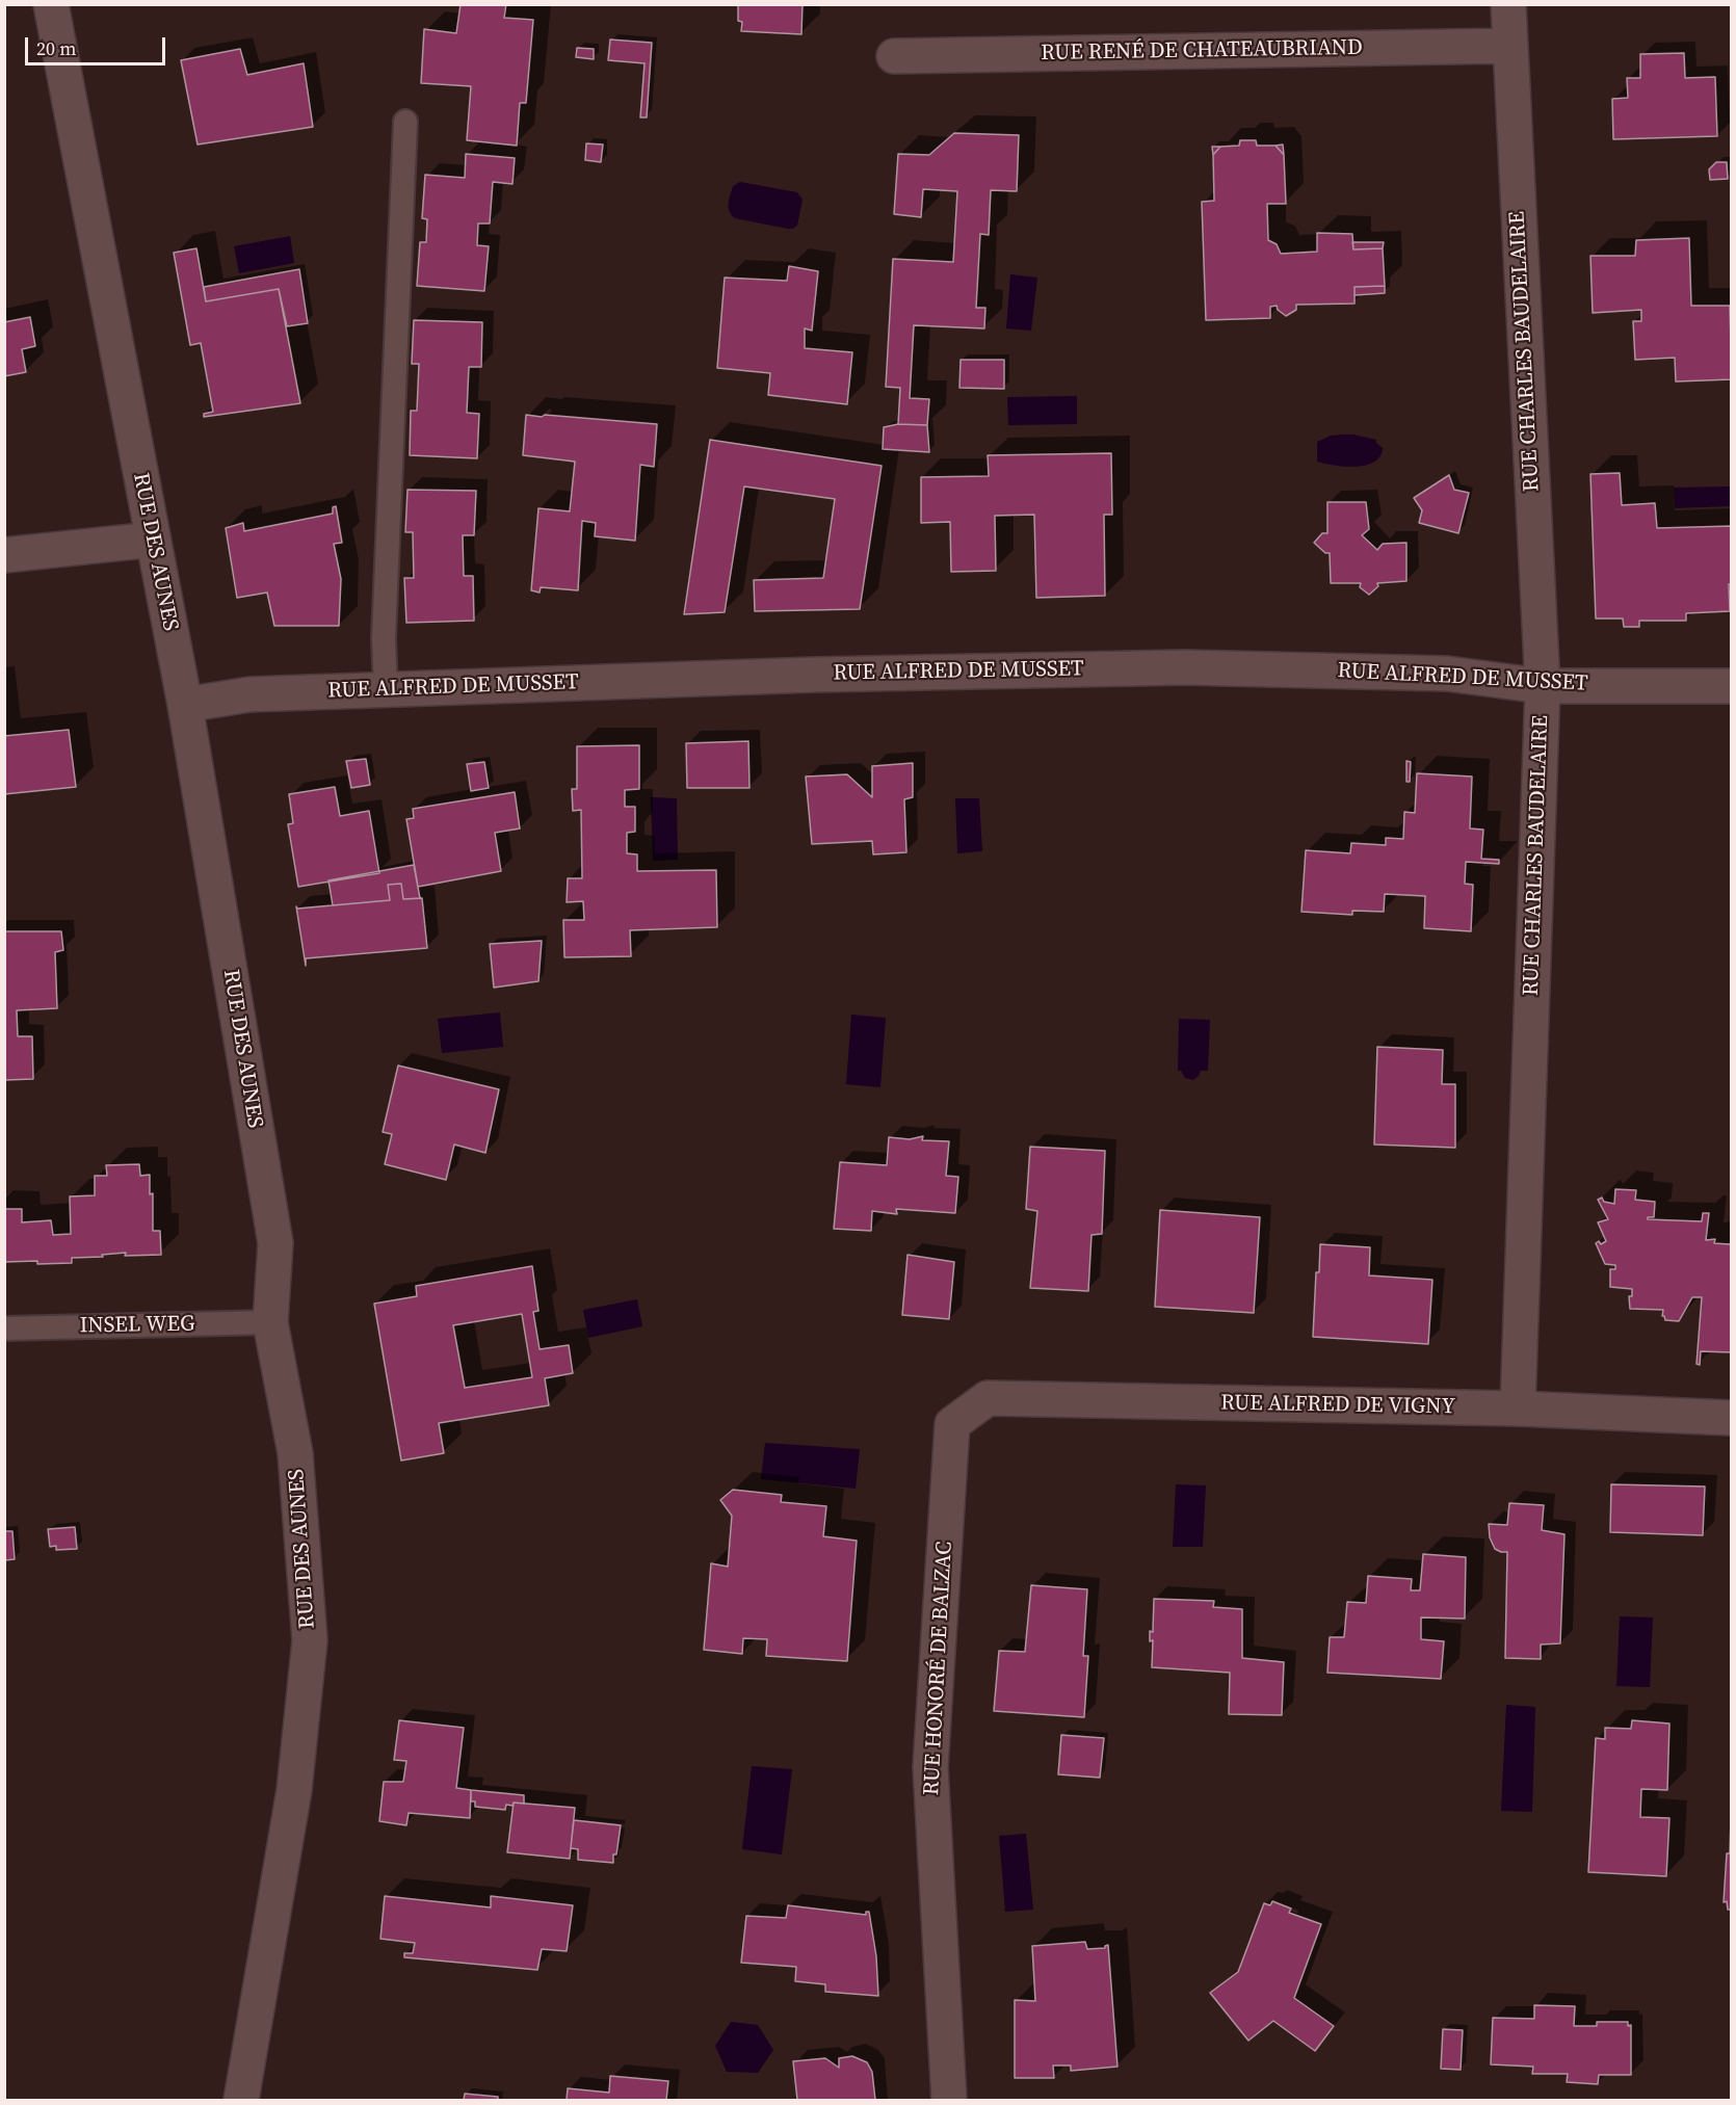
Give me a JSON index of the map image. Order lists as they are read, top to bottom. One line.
{"streets":{"street":["RUE RENÉ DE CHATEAUBRIAND","RUE CHARLES BAUDELAIRE","RUE DES AUNES","RUE ALFRED DE MUSSET","RUE ALFRED DE VIGNY","RUE HONORÉ DE BALZAC"],"lane":["INSEL WEG"]},"crossings":[["RUE RENÉ DE CHATEAUBRIAND","RUE CHARLES BAUDELAIRE"],["RUE CHARLES BAUDELAIRE","RUE ALFRED DE MUSSET"],["RUE CHARLES BAUDELAIRE","RUE ALFRED DE VIGNY"],["RUE DES AUNES","RUE ALFRED DE MUSSET"],["RUE DES AUNES","INSEL WEG"],["RUE ALFRED DE VIGNY","RUE HONORÉ DE BALZAC"]],"scale_bar":"20 m"}
